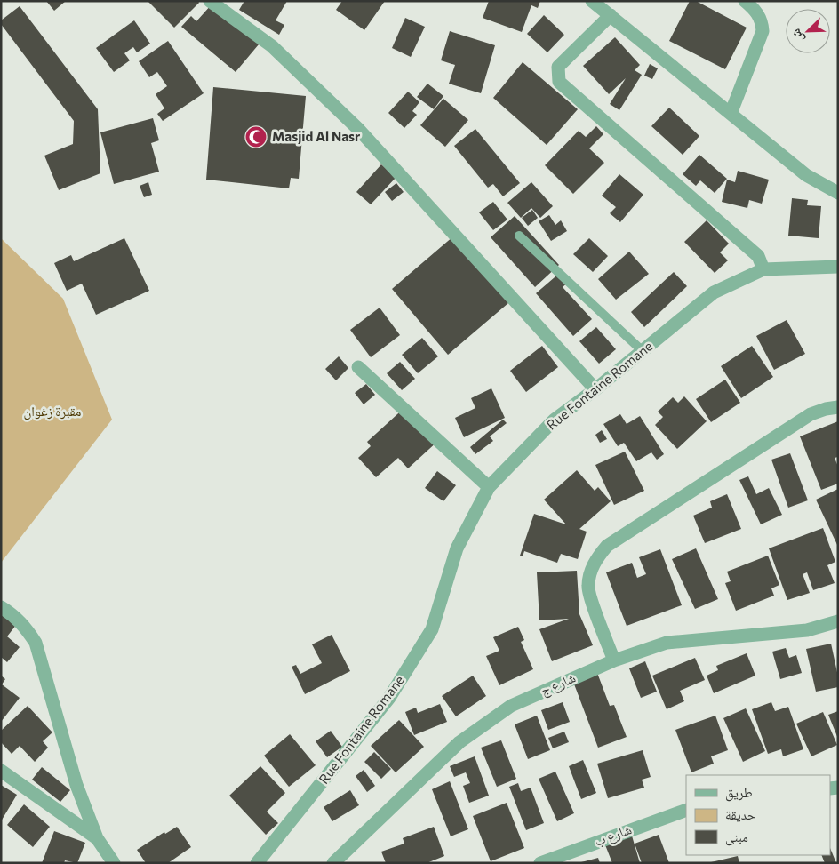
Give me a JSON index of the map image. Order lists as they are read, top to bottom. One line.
{"streets":{"street":["Rue Fontaine Romane","شارع ج","شارع ب"]},"parks":["مقبرة زغوان"],"places":{"mosque":["Masjid Al Nasr"]},"legend":["طريق","حديقة","مبنى"],"north":"bottom left"}
